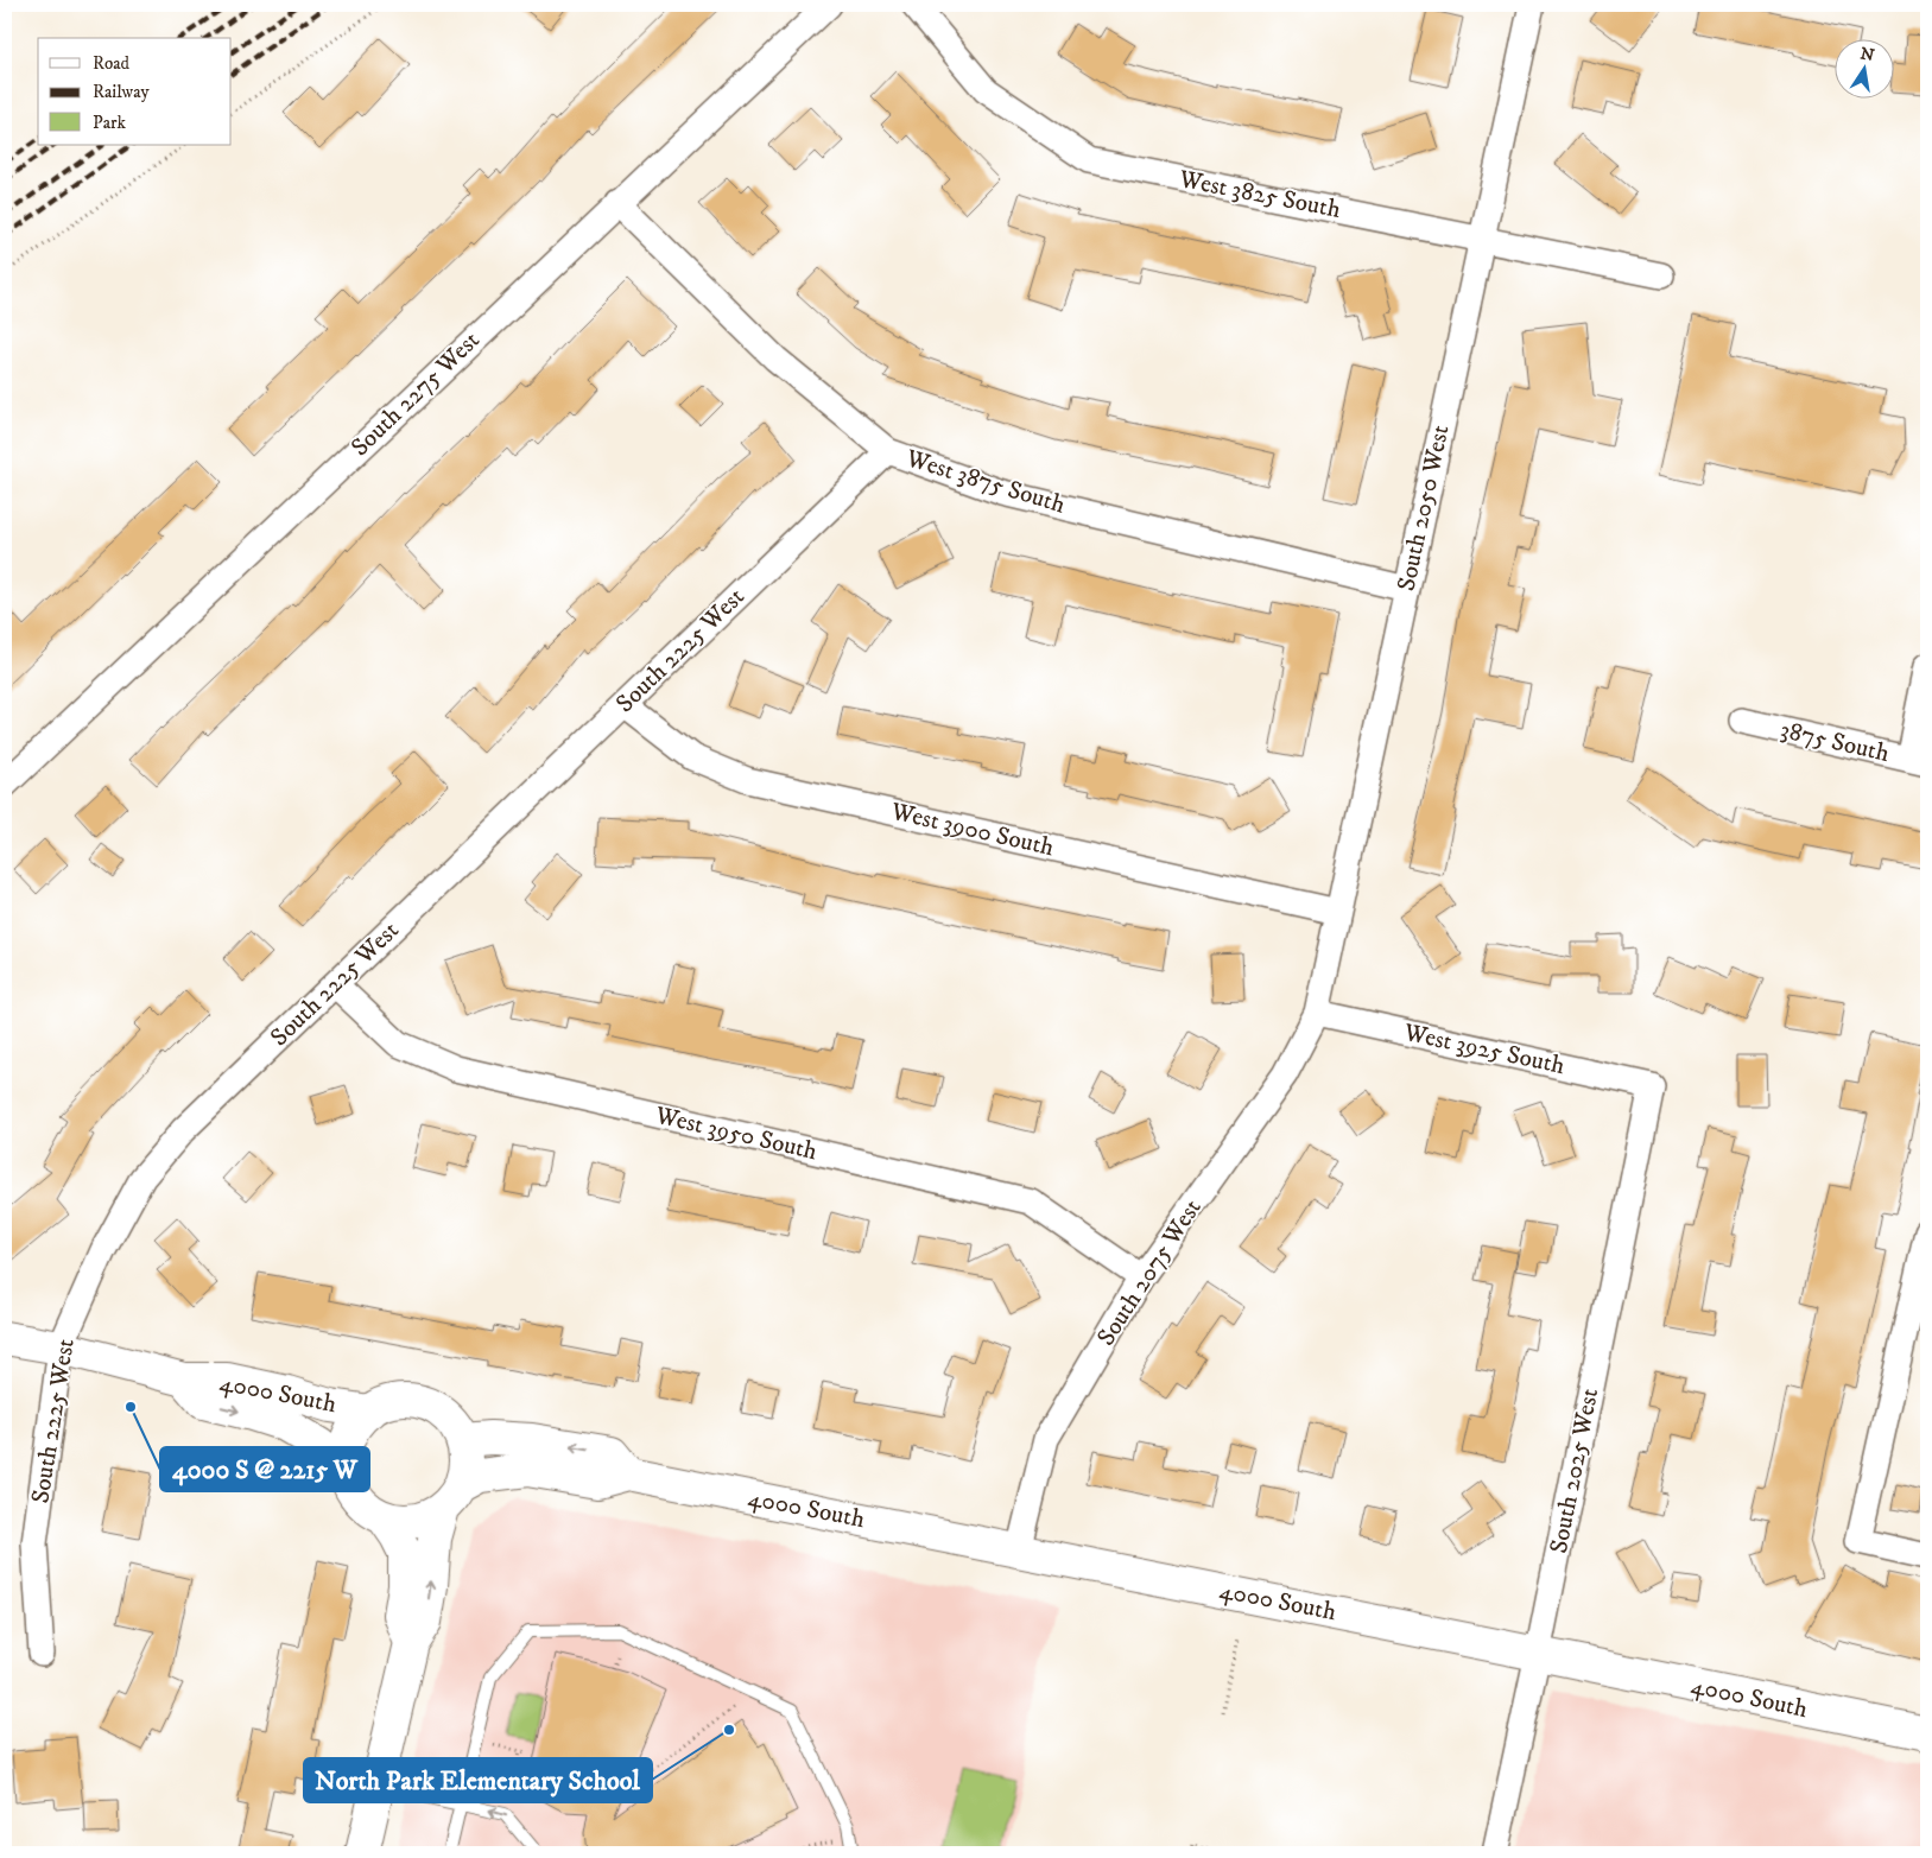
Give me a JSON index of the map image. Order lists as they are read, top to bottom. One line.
{"streets":{"street":["West 3825 South","South 2275 West","West 3875 South","South 2050 West","South 2225 West","3875 South","West 3900 South","West 3925 South","West 3950 South","South 2075 West","4000 South","South 2025 West"]},"crossings":[["West 3825 South","South 2050 West"],["South 2275 West","West 3875 South"],["West 3875 South","South 2050 West"],["West 3875 South","South 2225 West"],["South 2050 West","West 3900 South"],["South 2050 West","West 3925 South"],["South 2050 West","South 2075 West"],["South 2225 West","West 3900 South"],["South 2225 West","West 3950 South"],["South 2225 West","4000 South"],["West 3925 South","South 2075 West"],["West 3925 South","South 2025 West"],["West 3950 South","South 2075 West"],["South 2075 West","4000 South"],["4000 South","South 2025 West"]],"places":["4000 S @ 2215 W","North Park Elementary School"],"legend":["Road","Railway","Park"],"north":"top"}
